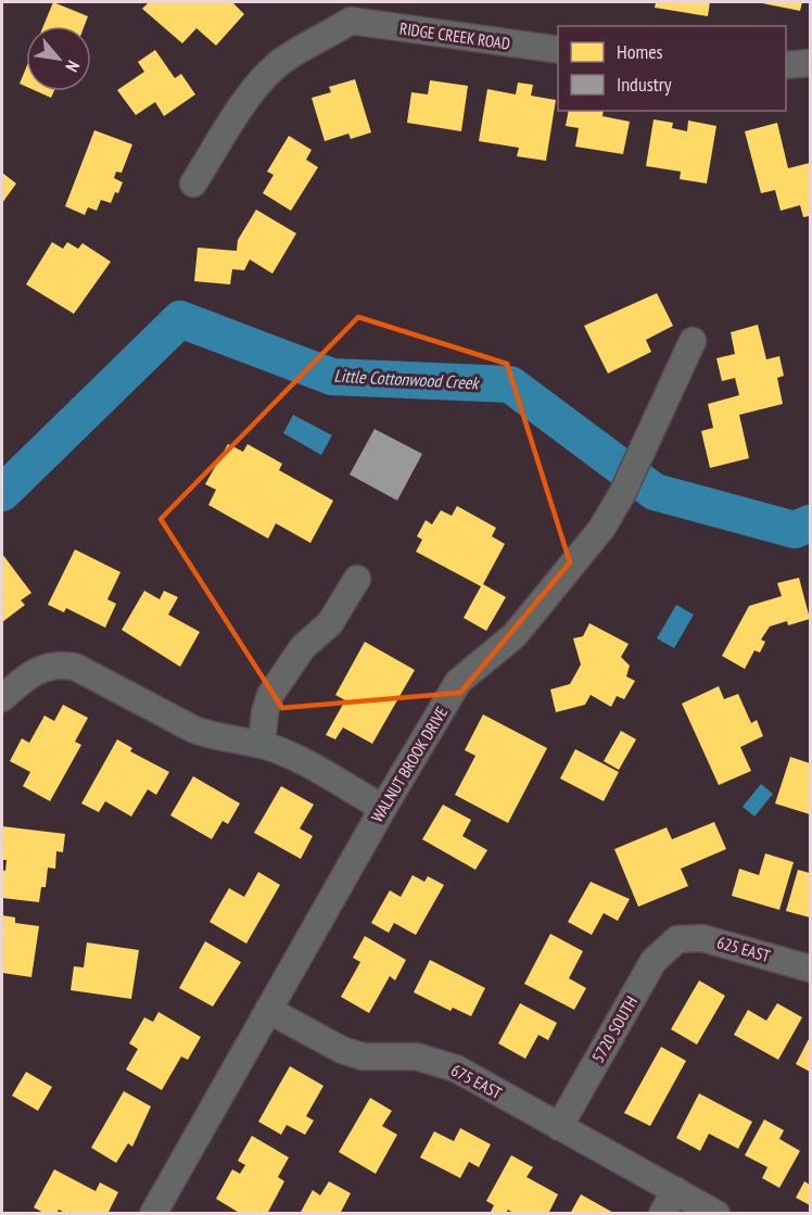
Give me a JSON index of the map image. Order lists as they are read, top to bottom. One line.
{"streets":{"street":["RIDGE CREEK ROAD","WALNUT BROOK DRIVE","625 EAST","5720 SOUTH","675 EAST"]},"crossings":[["WALNUT BROOK DRIVE","675 EAST"],["625 EAST","5720 SOUTH"],["5720 SOUTH","675 EAST"]],"water":["Little Cottonwood Creek"],"legend":["Homes","Industry"],"north":"bottom right"}
